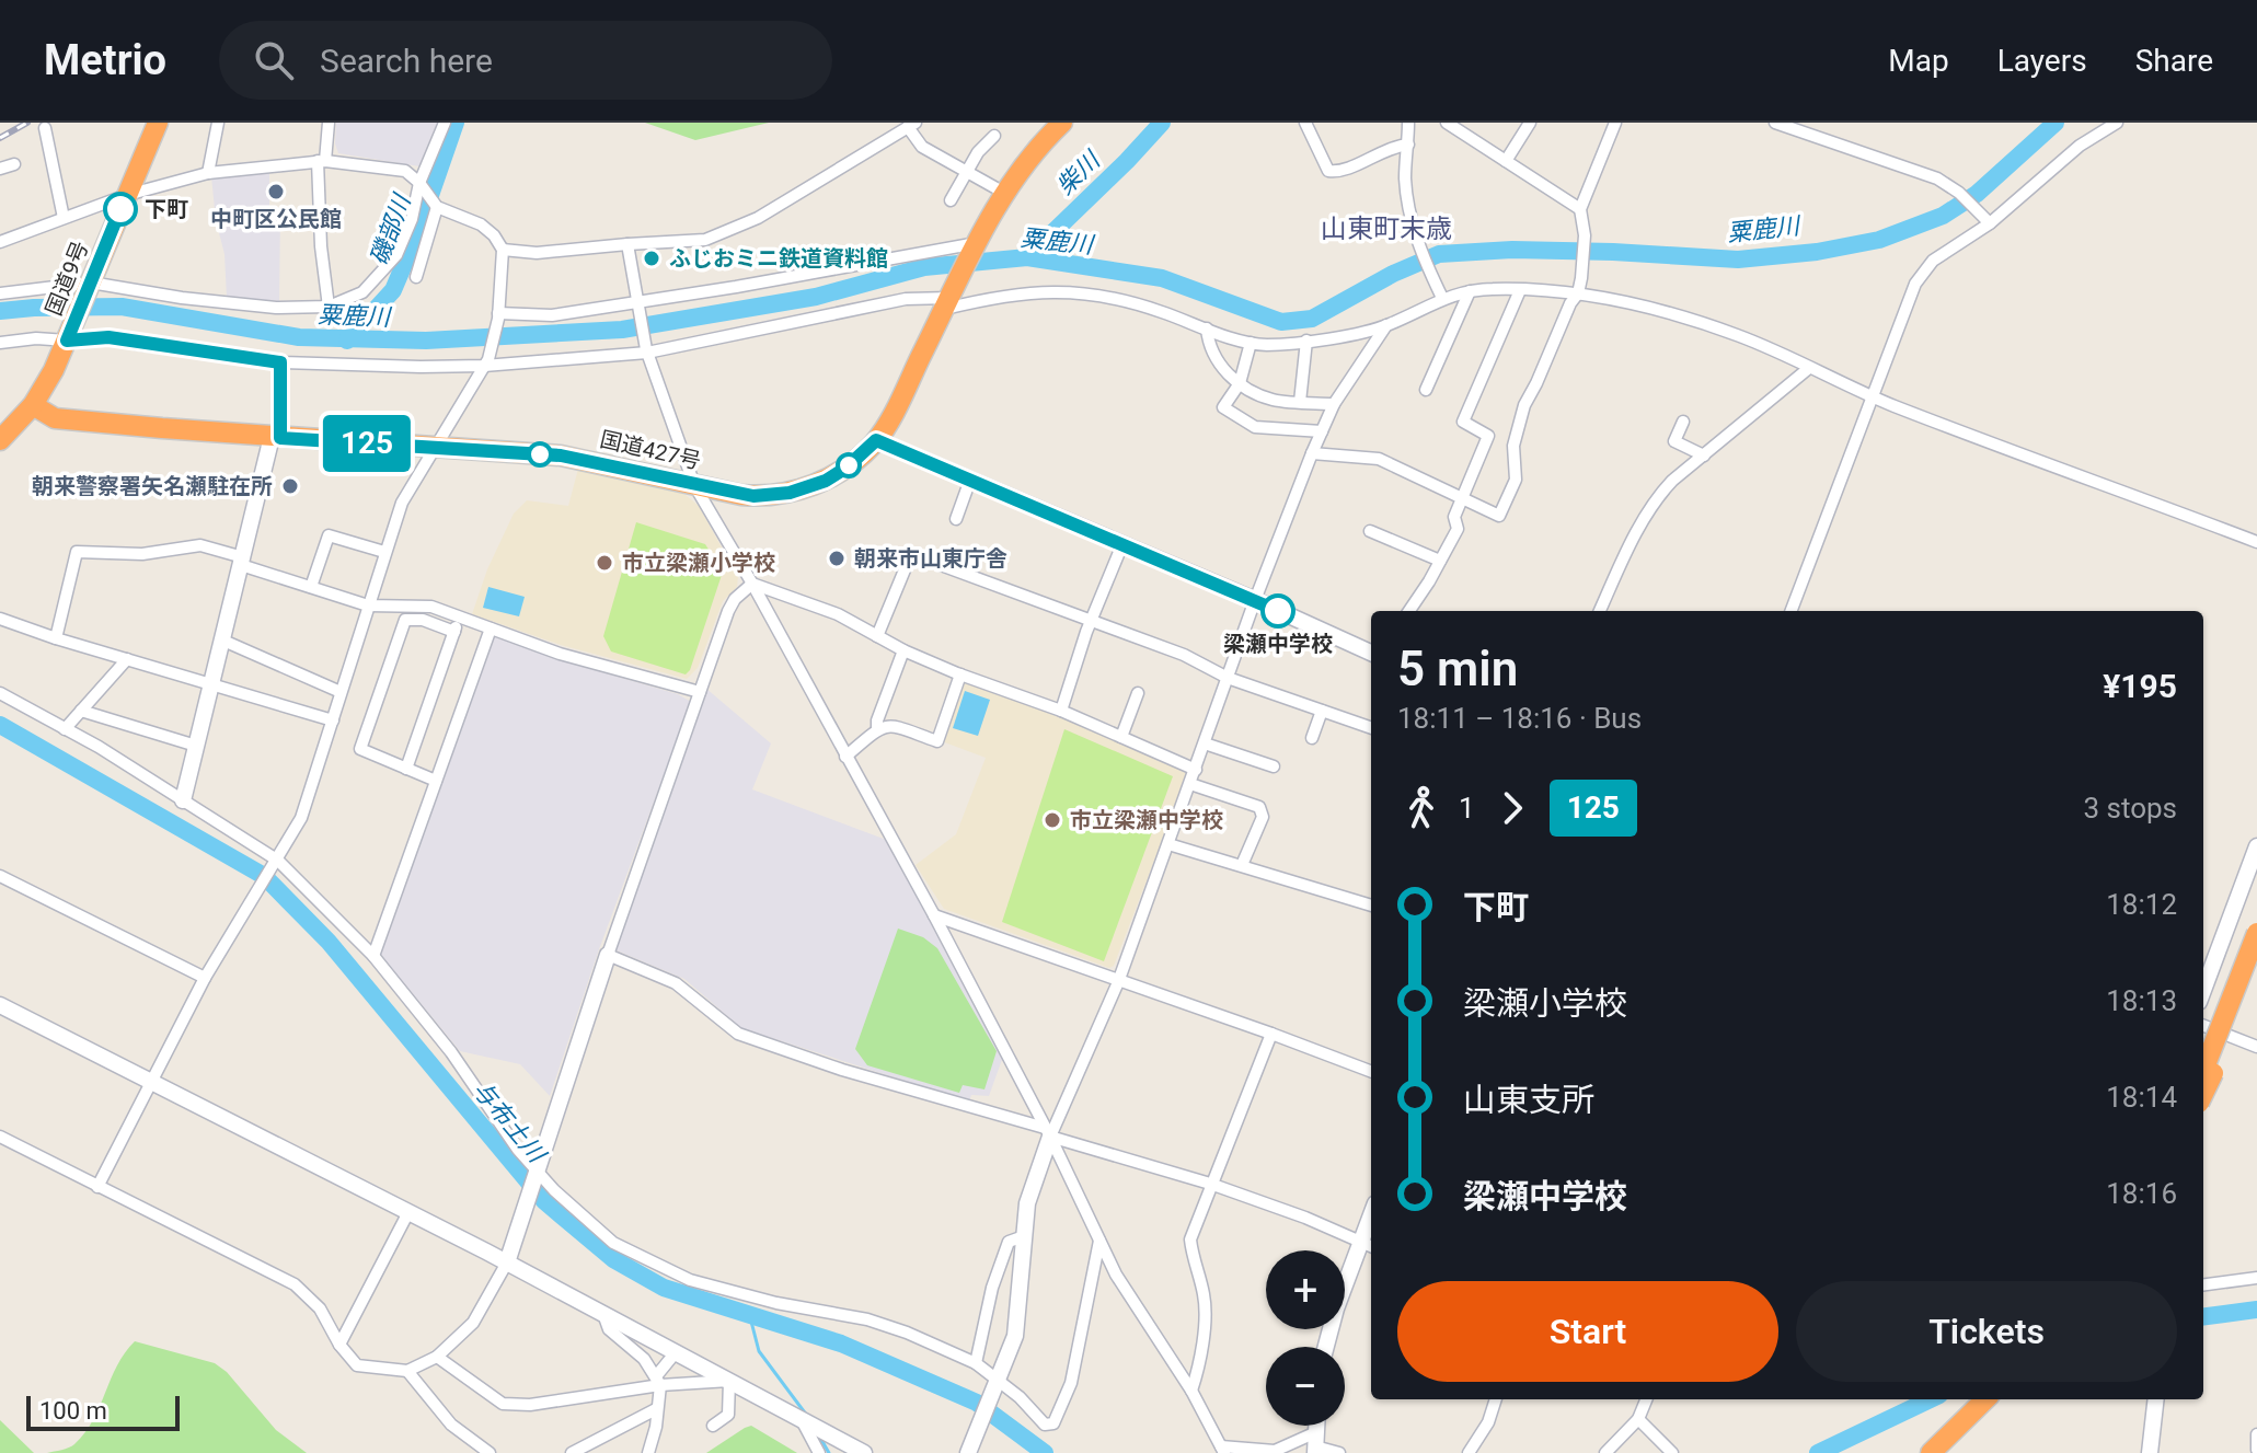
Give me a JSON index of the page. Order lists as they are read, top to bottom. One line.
{"streets":{"highway":["国道9号","国道427号"]},"crossings":[["国道9号","国道427号"]],"districts":["山東町末歳"],"water":["柴川","粟鹿川","磯部川","与布土川"],"places":["中町区公民館","下町","ふじおミニ鉄道資料館","朝来警察署矢名瀬駐在所","朝来市山東庁舎","市立梁瀬小学校","梁瀬中学校","市立梁瀬中学校"],"lines":["bus line 125"],"scale_bar":"100 m","page":{"header":"Metrio","search":"Search here","nav":["Map","Layers","Share"],"on_map":"125","heading":["5 min","18:11 – 18:16 · Bus","¥195"],"legs":["1","125","3 stops"],"list":[{"name":"下町","value":"18:12"},{"name":"梁瀬小学校","value":"18:13"},{"name":"山東支所","value":"18:14"},{"name":"梁瀬中学校","value":"18:16"}],"map_buttons":["+","−"],"buttons":["Start","Tickets"],"scale":"100 m"}}
